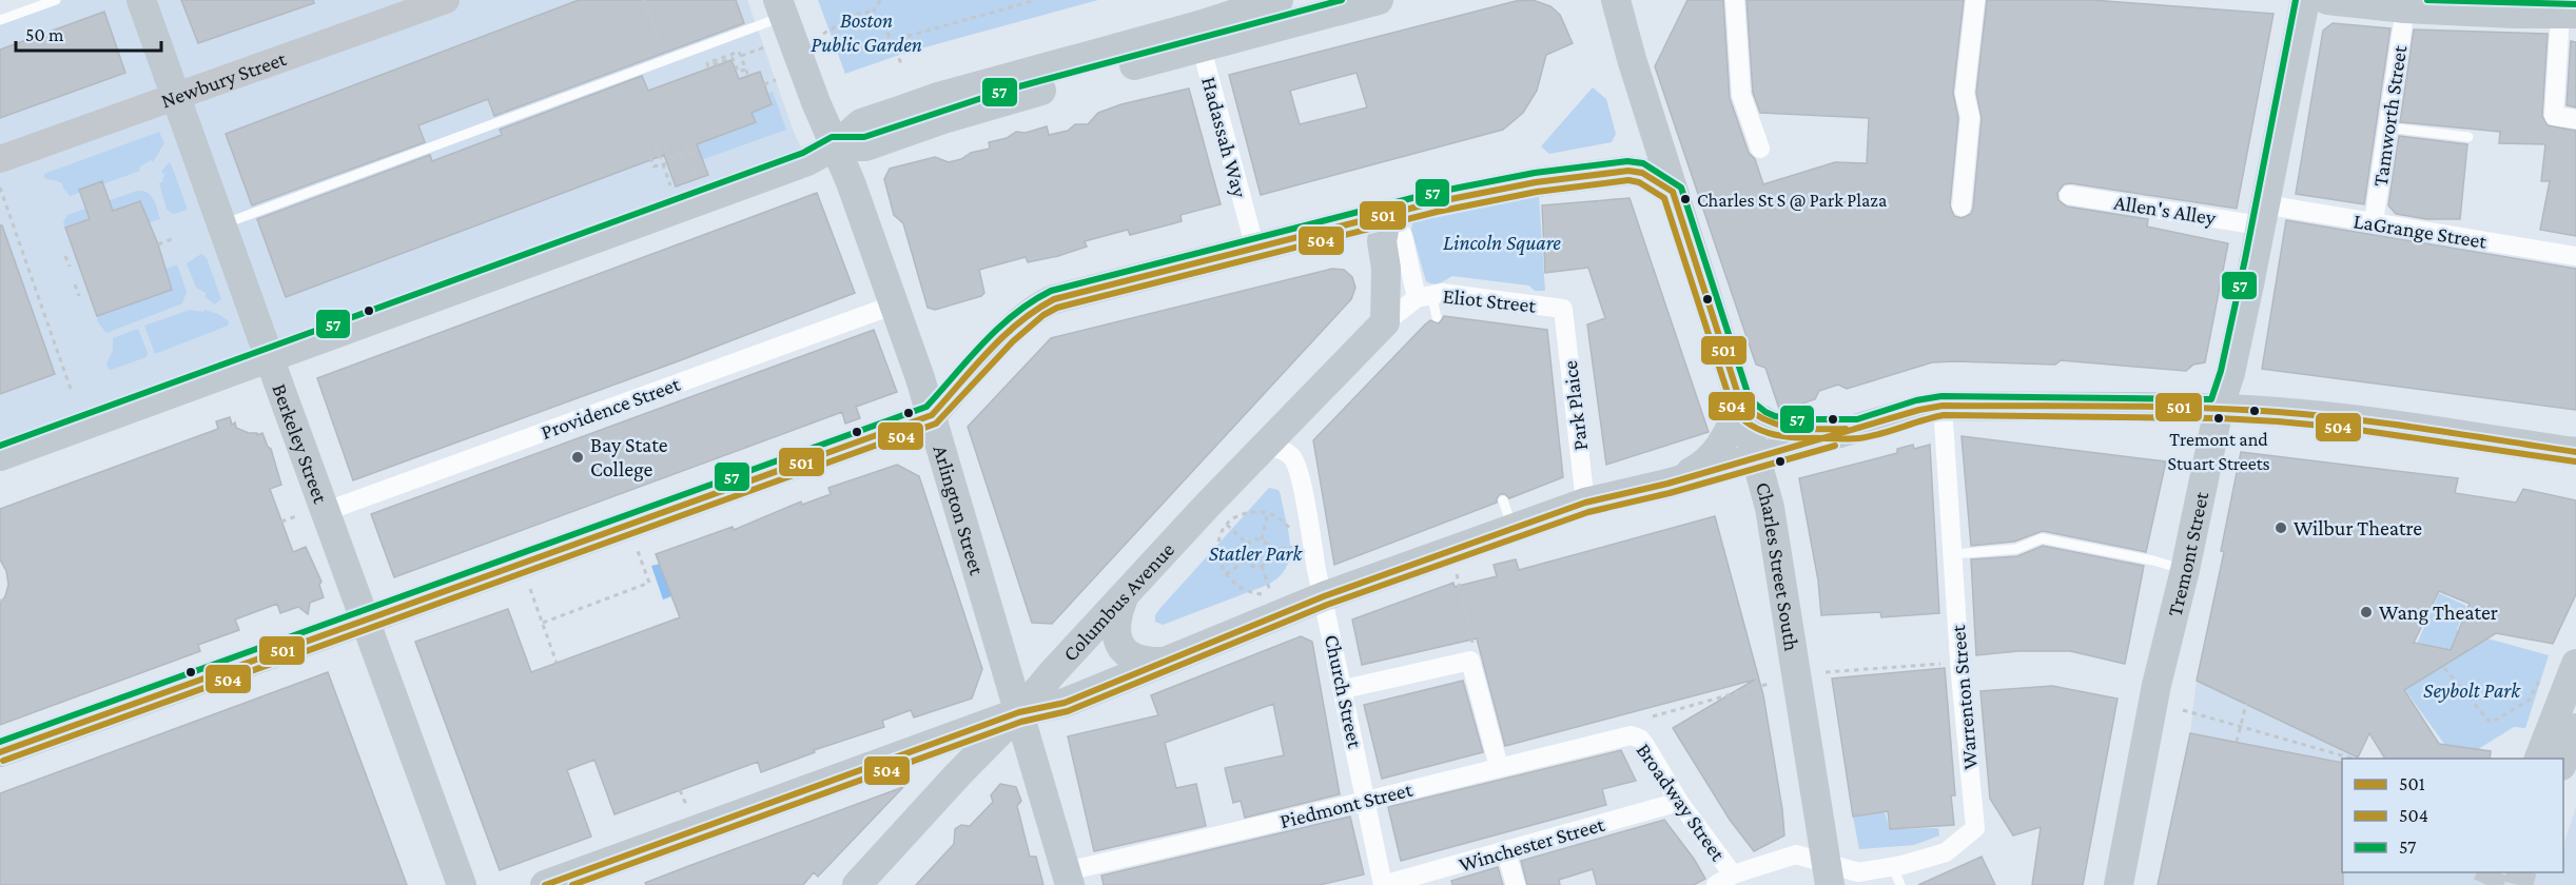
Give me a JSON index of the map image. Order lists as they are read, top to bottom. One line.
{"streets":{"main road":["Newbury Street","Berkeley Street","Arlington Street","Tremont Street","Charles Street South","Columbus Avenue"],"street":["Tamworth Street","Hadassah Way","Allen's Alley","LaGrange Street","Eliot Street","Park Plaice","Providence Street","Church Street","Warrenton Street","Broadway Street","Piedmont Street","Winchester Street"]},"crossings":[["Newbury Street","Berkeley Street"],["Tamworth Street","LaGrange Street"],["Allen's Alley","LaGrange Street"],["Allen's Alley","Tremont Street"],["LaGrange Street","Tremont Street"],["Eliot Street","Park Plaice"],["Eliot Street","Columbus Avenue"],["Providence Street","Berkeley Street"],["Providence Street","Arlington Street"],["Arlington Street","Columbus Avenue"],["Arlington Street","Piedmont Street"],["Charles Street South","Warrenton Street"],["Columbus Avenue","Church Street"],["Church Street","Piedmont Street"],["Church Street","Winchester Street"],["Warrenton Street","Broadway Street"],["Broadway Street","Piedmont Street"],["Broadway Street","Winchester Street"]],"parks":["Boston Public Garden","Lincoln Square","Statler Park","Seybolt Park"],"places":["Charles St S @ Park Plaza","Tremont and Stuart Streets","Bay State College","Wilbur Theatre","Wang Theater"],"lines":["transit line 57","transit line 501","transit line 504"],"legend":["501","504","57"],"scale_bar":"50 m"}
